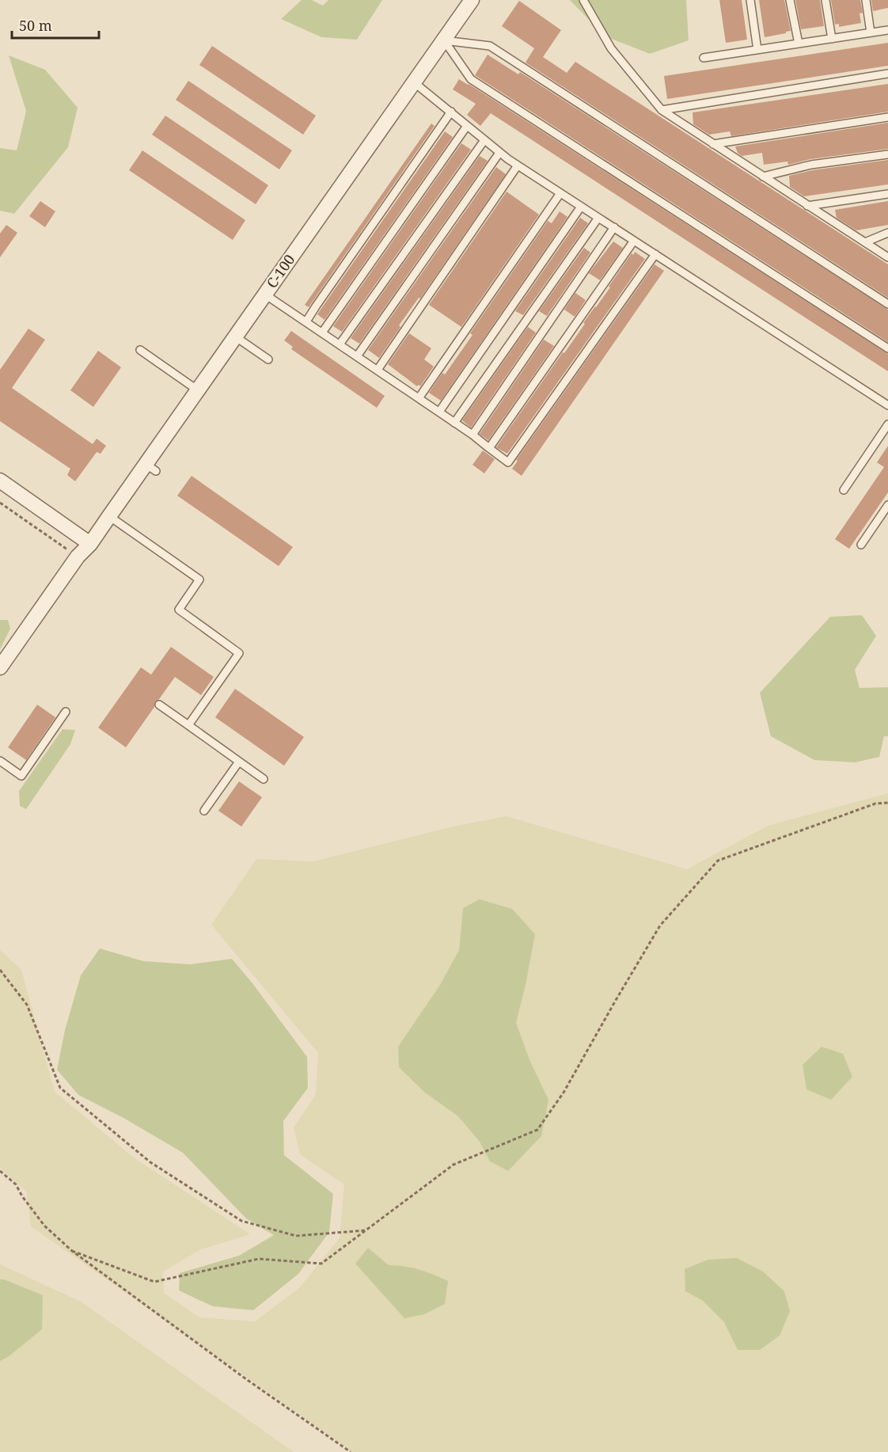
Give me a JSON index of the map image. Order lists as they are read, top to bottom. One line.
{"streets":{"street":["С-100"]},"scale_bar":"50 m"}
